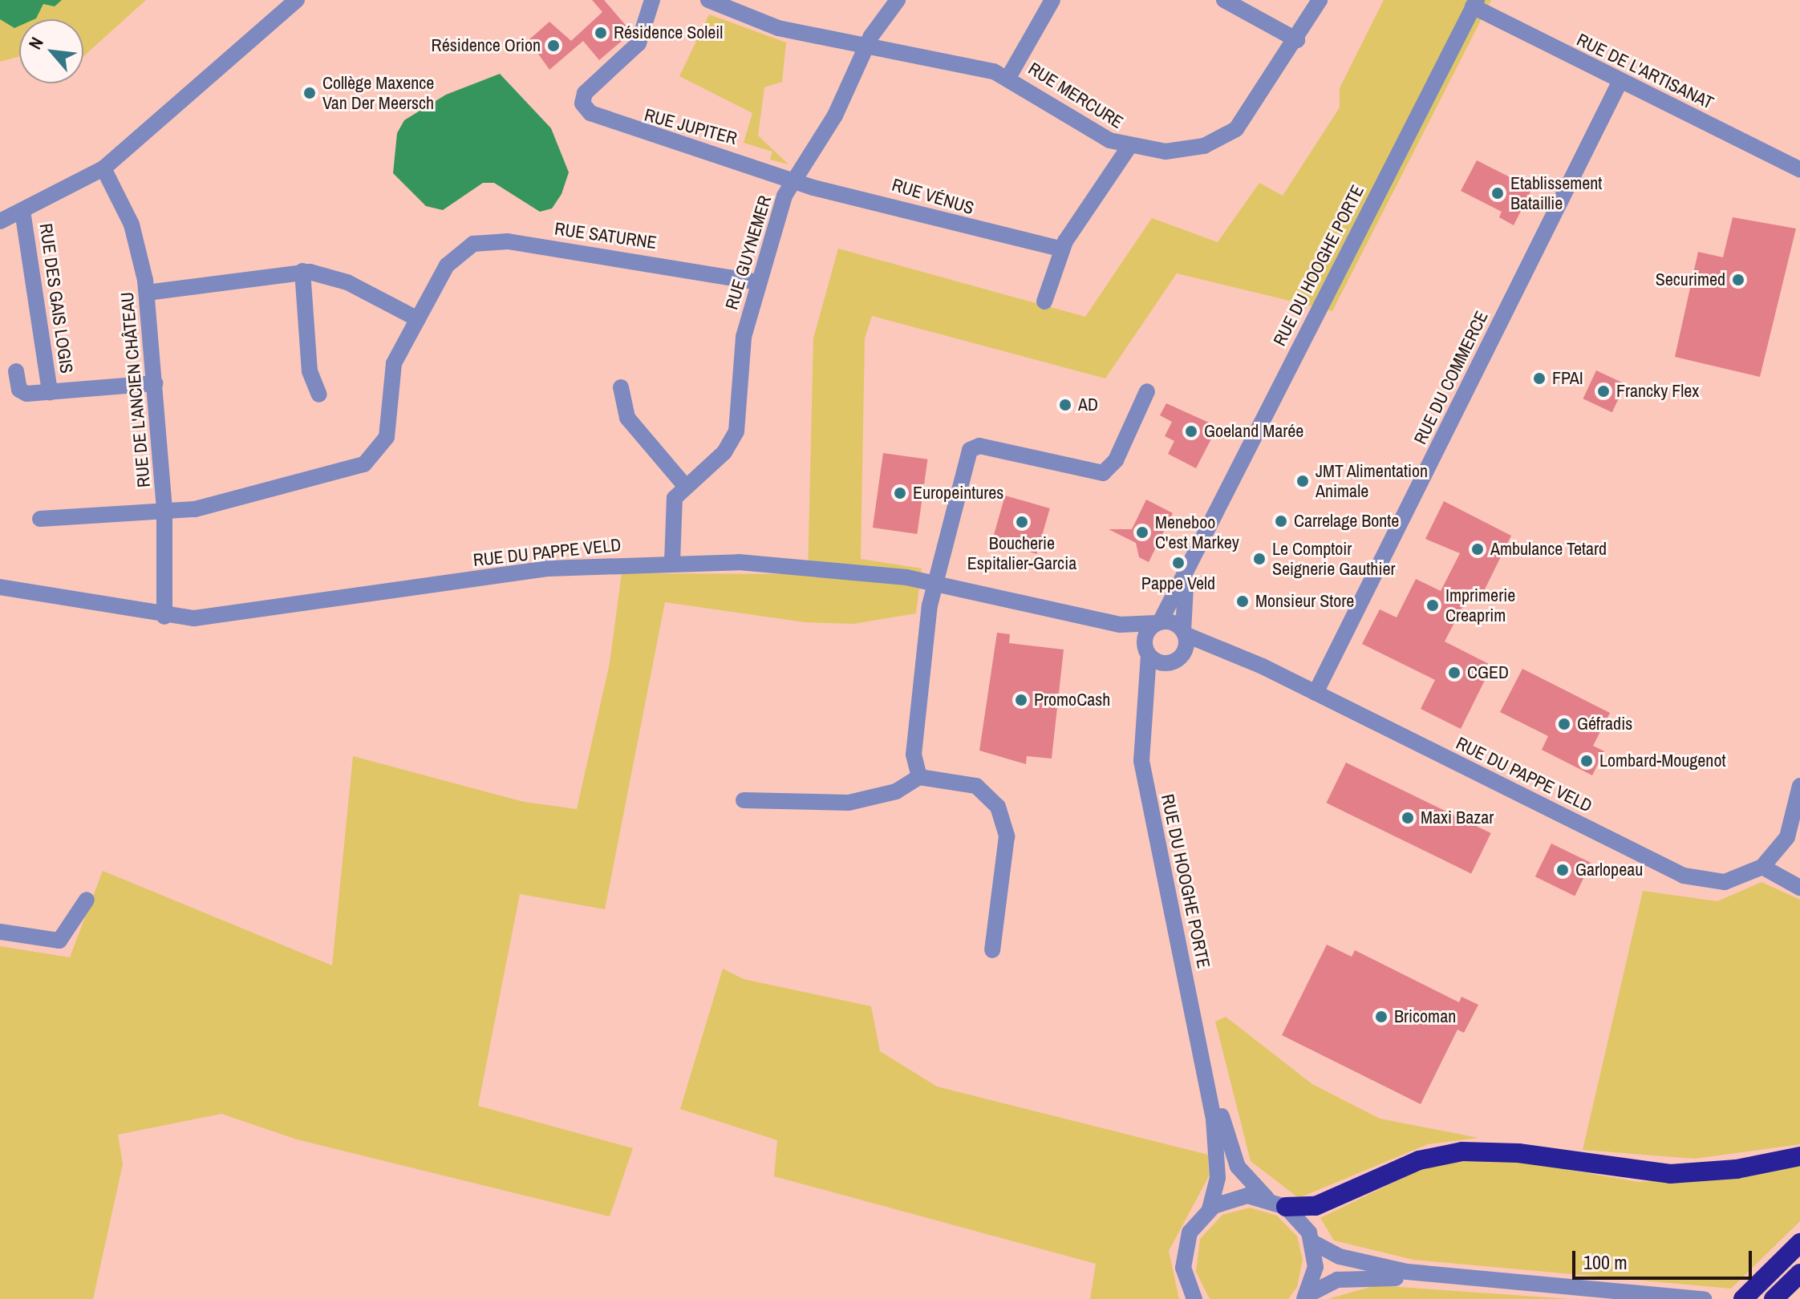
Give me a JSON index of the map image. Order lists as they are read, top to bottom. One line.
{"streets":{"street":["RUE DE L'ARTISANAT","RUE MERCURE","RUE JUPITER","RUE VÉNUS","RUE SATURNE","RUE GUYNEMER","RUE DU HOOGHE PORTE","RUE DES GAIS LOGIS","RUE DU COMMERCE","RUE DE L'ANCIEN CHÂTEAU","RUE DU PAPPE VELD"]},"crossings":[["RUE DE L'ARTISANAT","RUE DU HOOGHE PORTE"],["RUE DE L'ARTISANAT","RUE DU COMMERCE"],["RUE MERCURE","RUE GUYNEMER"],["RUE JUPITER","RUE VÉNUS"],["RUE JUPITER","RUE GUYNEMER"],["RUE VÉNUS","RUE GUYNEMER"],["RUE SATURNE","RUE GUYNEMER"],["RUE GUYNEMER","RUE DU PAPPE VELD"],["RUE DU HOOGHE PORTE","RUE DU PAPPE VELD"],["RUE DU COMMERCE","RUE DU PAPPE VELD"],["RUE DE L'ANCIEN CHÂTEAU","RUE DU PAPPE VELD"]],"places":["Résidence Soleil","Résidence Orion","Collège Maxence Van Der Meersch","Etablissement Bataillie","Securimed","FPAI","Francky Flex","AD","Goeland Marée","JMT Alimentation Animale","Europeintures","Carrelage Bonte","Boucherie Espitalier-Garcia","Meneboo C'est Markey","Ambulance Tetard","Le Comptoir Seignerie Gauthier","Pappe Veld","Monsieur Store","Imprimerie Creaprim","CGED","PromoCash","Géfradis","Lombard-Mougenot","Maxi Bazar","Garlopeau","Bricoman"],"scale_bar":"100 m","north":"top left"}
